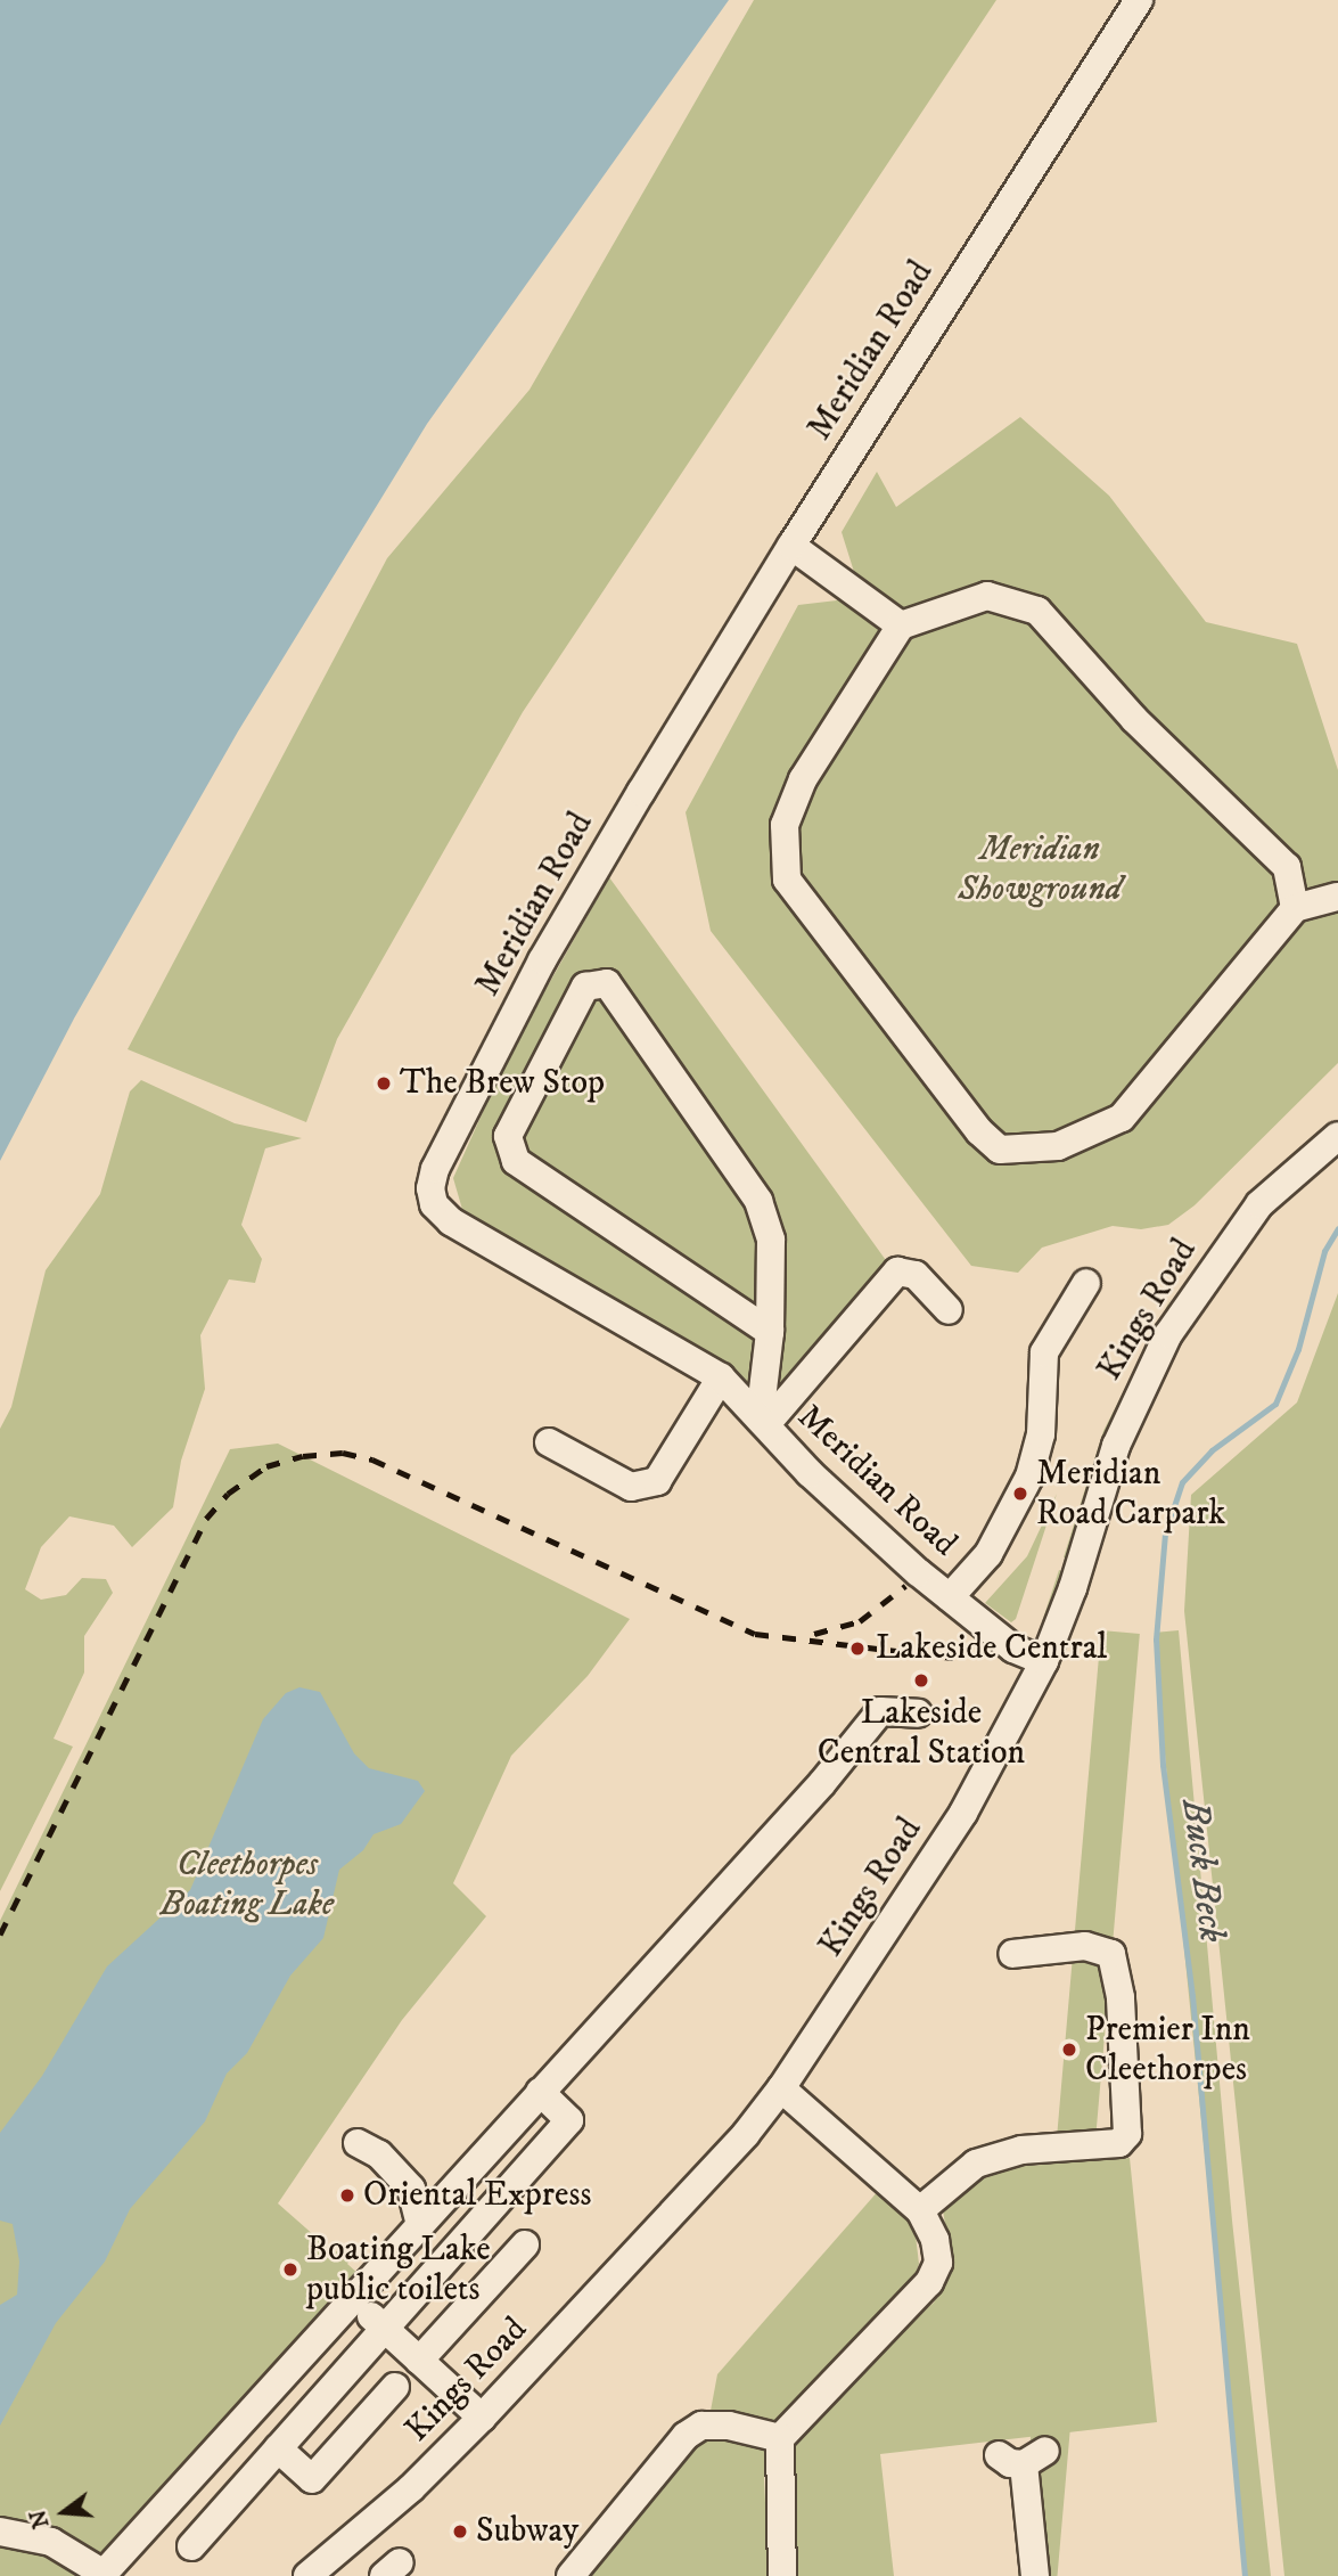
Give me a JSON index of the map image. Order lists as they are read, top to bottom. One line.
{"streets":{"street":["Meridian Road","Kings Road"]},"crossings":[["Meridian Road","Kings Road"]],"water":["Buck Beck"],"parks":["Meridian Showground","Cleethorpes Boating Lake"],"places":["The Brew Stop","Meridian Road Carpark","Lakeside Central","Lakeside Central Station","Premier Inn Cleethorpes","Oriental Express","Boating Lake public toilets","Subway"],"north":"left"}
